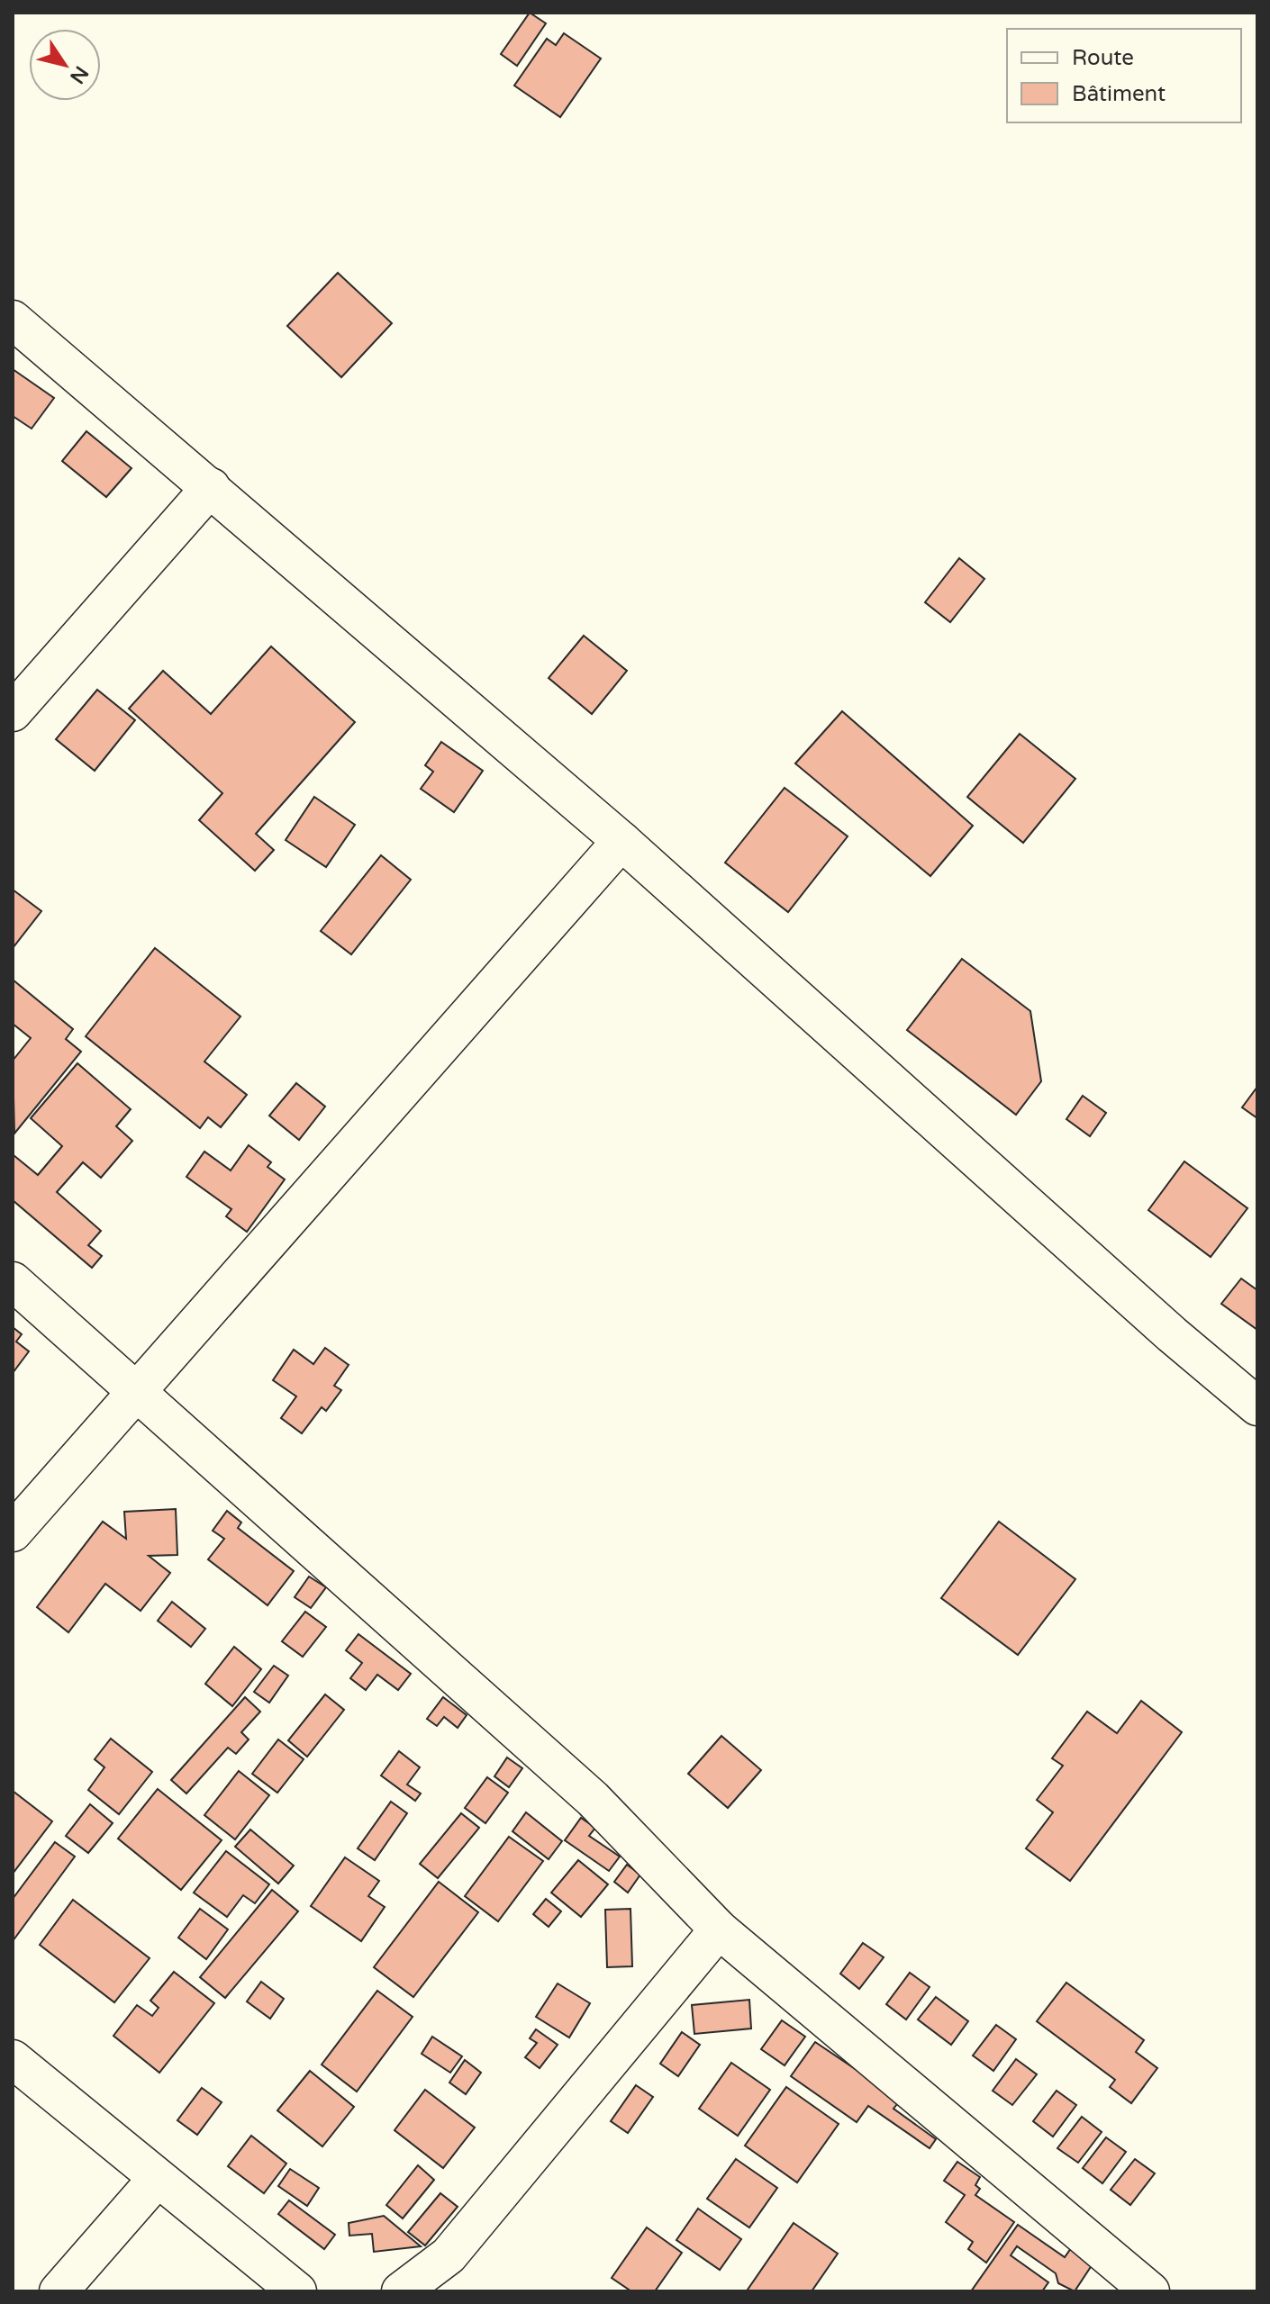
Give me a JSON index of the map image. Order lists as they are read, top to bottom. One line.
{"legend":["Route","Bâtiment"],"north":"bottom right"}
